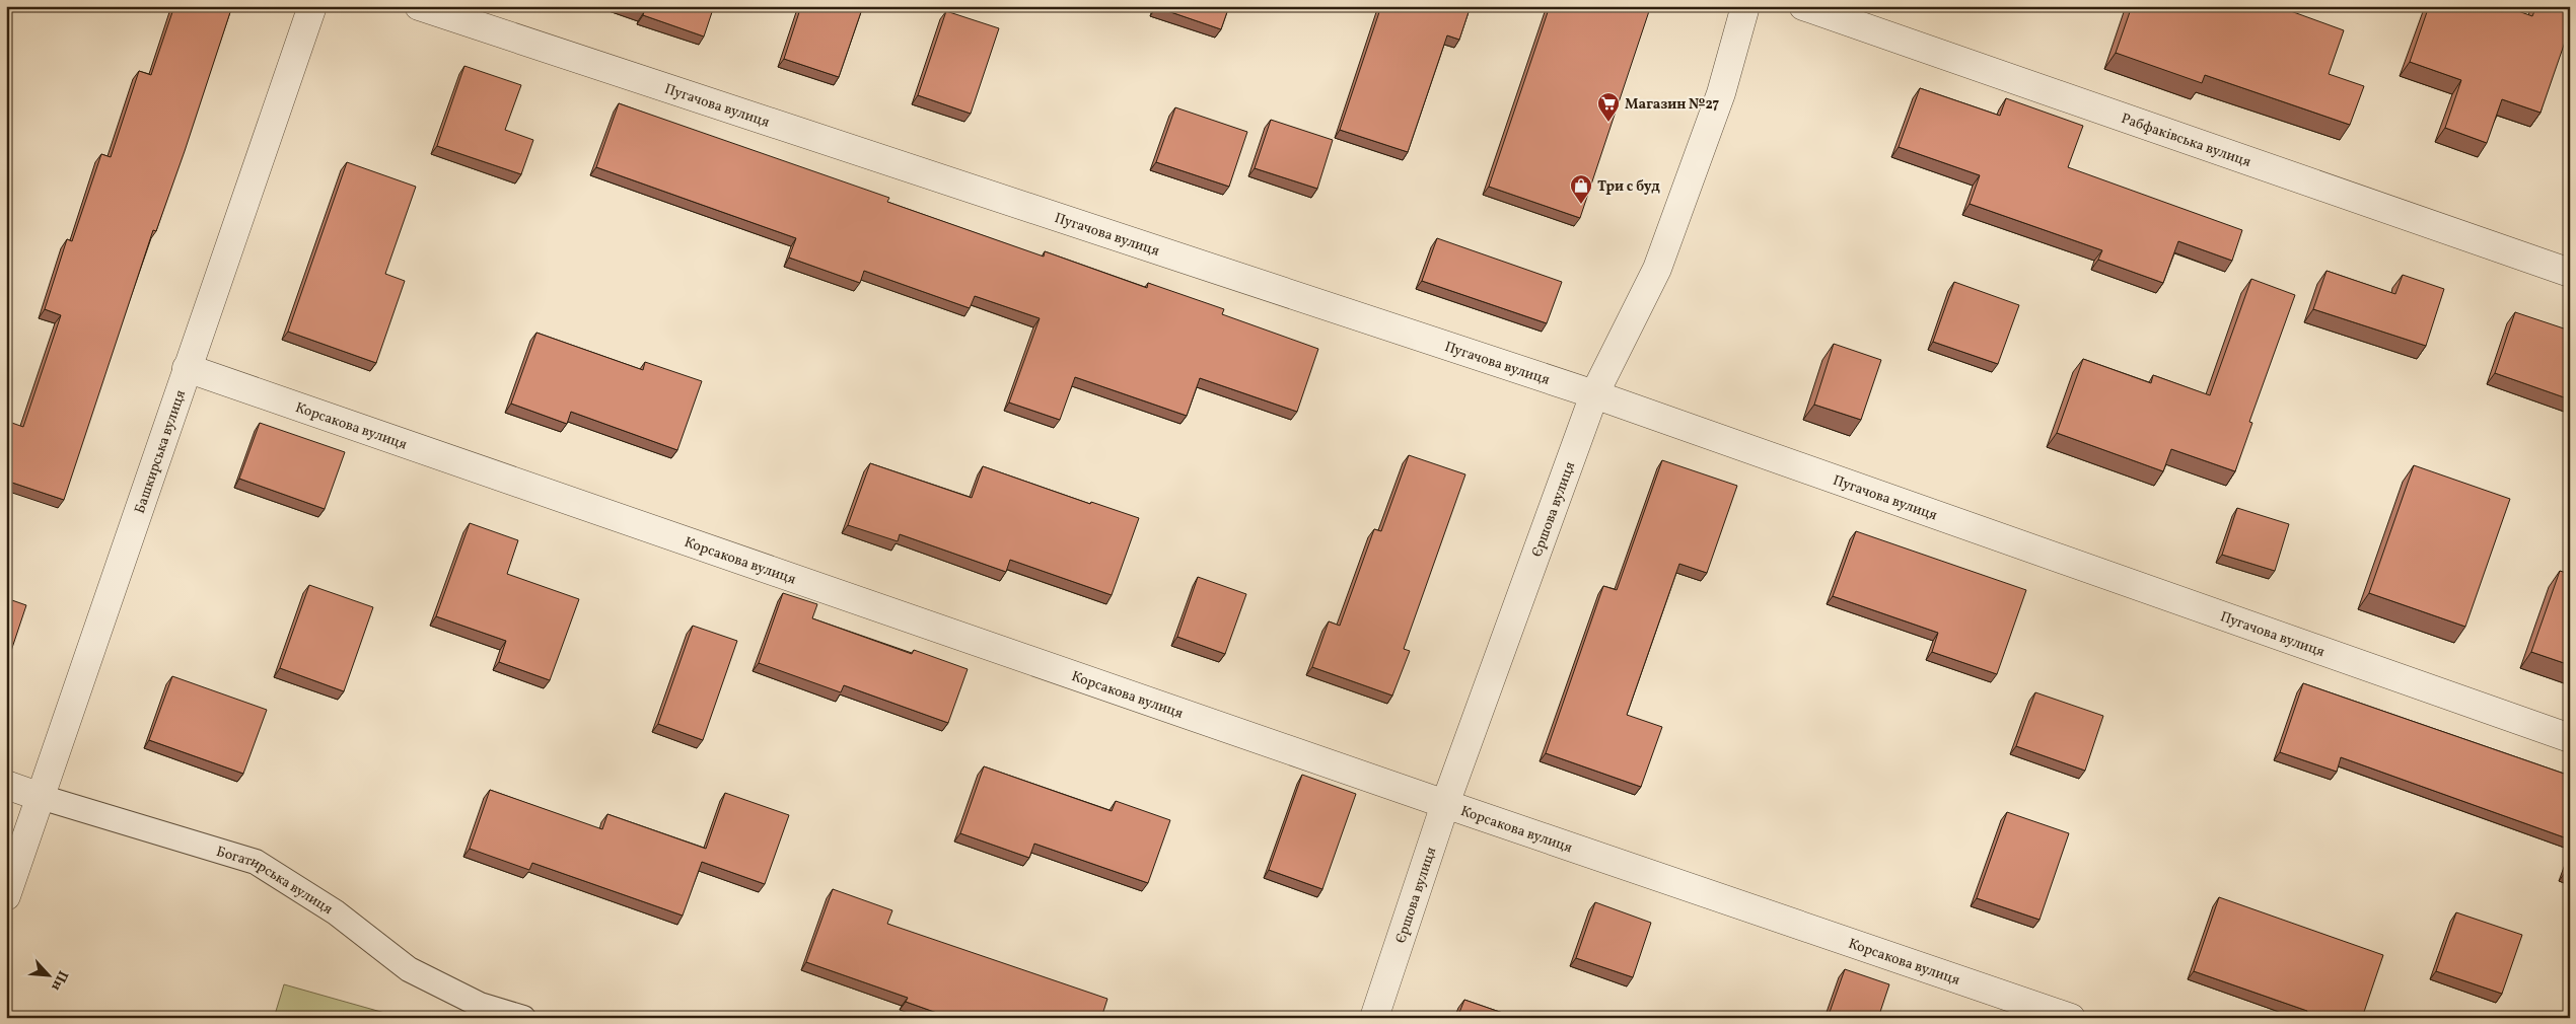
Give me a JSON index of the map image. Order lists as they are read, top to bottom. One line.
{"streets":{"street":["Пугачова вулиця","Рабфаківська вулиця","Корсакова вулиця","Башкирська вулиця","Єршова вулиця","Богатирська вулиця"]},"crossings":[["Пугачова вулиця","Єршова вулиця"],["Корсакова вулиця","Башкирська вулиця"],["Корсакова вулиця","Єршова вулиця"],["Башкирська вулиця","Богатирська вулиця"]],"places":{"supermarket":["Магазин №27"],"shop":["Три с буд"]},"north":"bottom right"}
